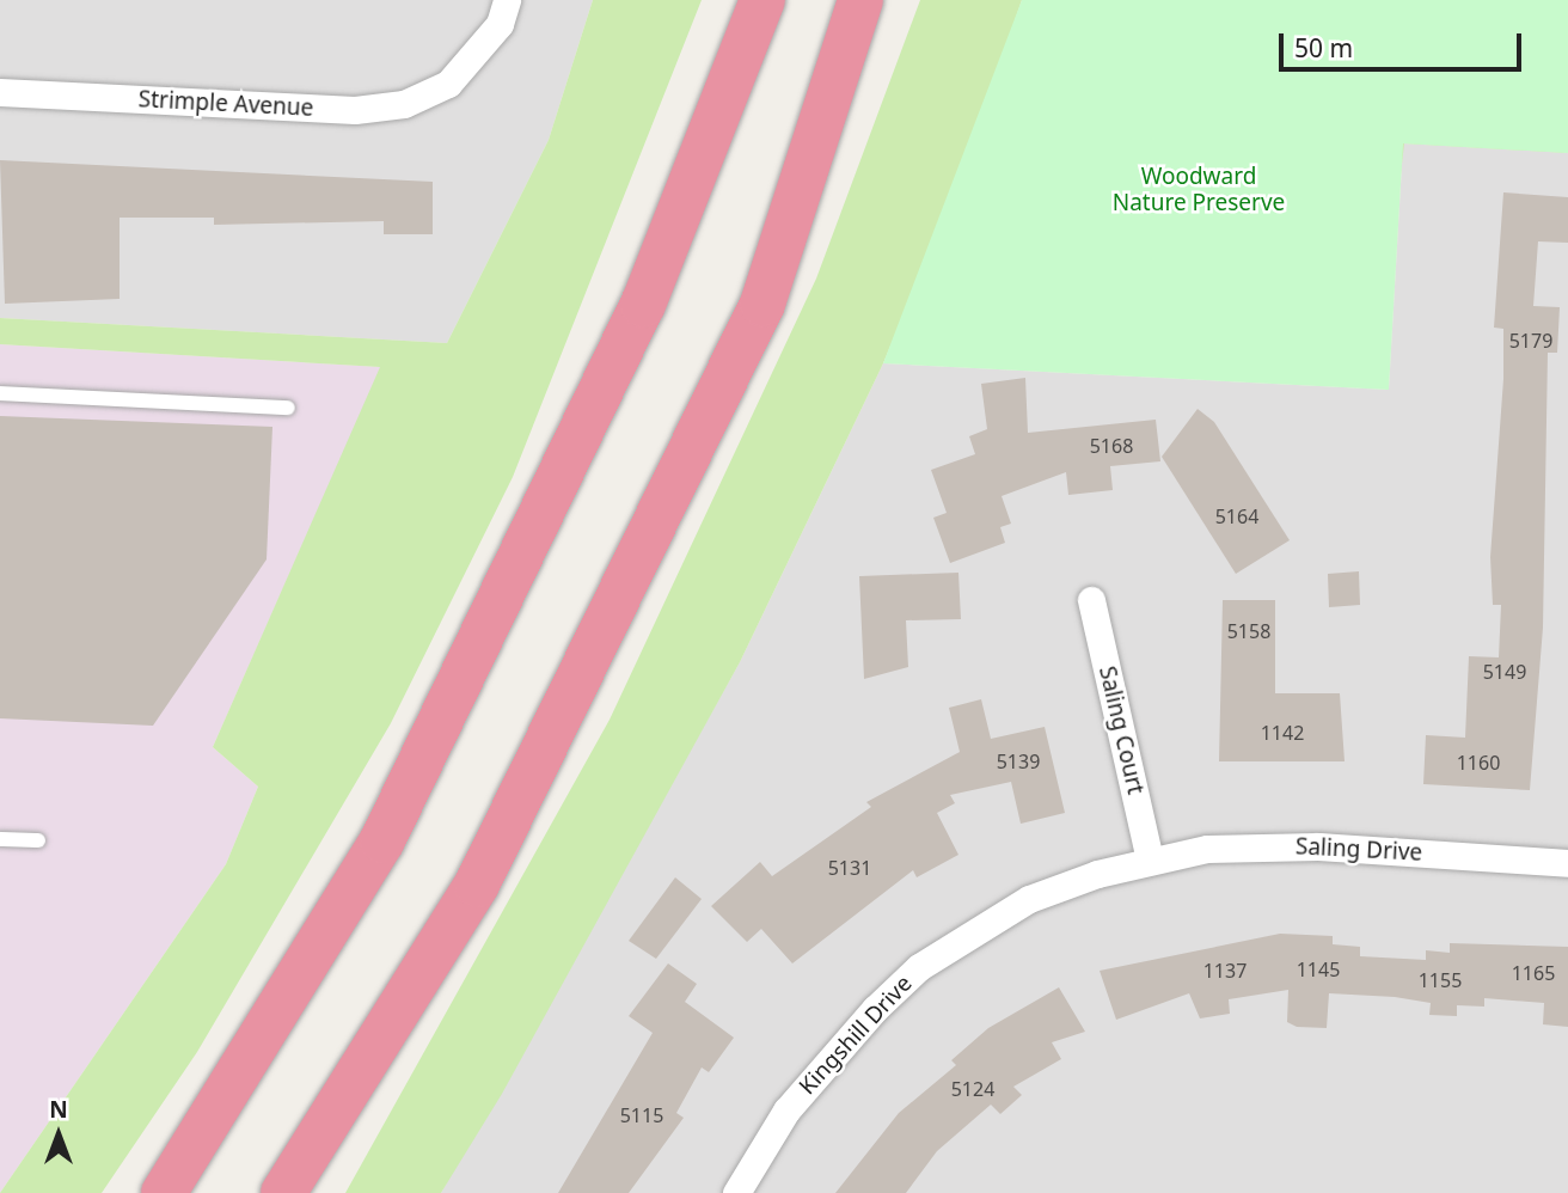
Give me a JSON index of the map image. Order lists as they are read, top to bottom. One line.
{"streets":{"street":["Strimple Avenue","Saling Court","Saling Drive","Kingshill Drive"]},"crossings":[["Saling Court","Saling Drive"],["Saling Court","Kingshill Drive"],["Saling Drive","Kingshill Drive"]],"parks":["Woodward Nature Preserve"],"house_numbers":["5179","5168","5164","5158","5149","1142","5139","1160","5131","1145","1137","1165","1155","5124","5115"],"scale_bar":"50 m","north":"top"}
